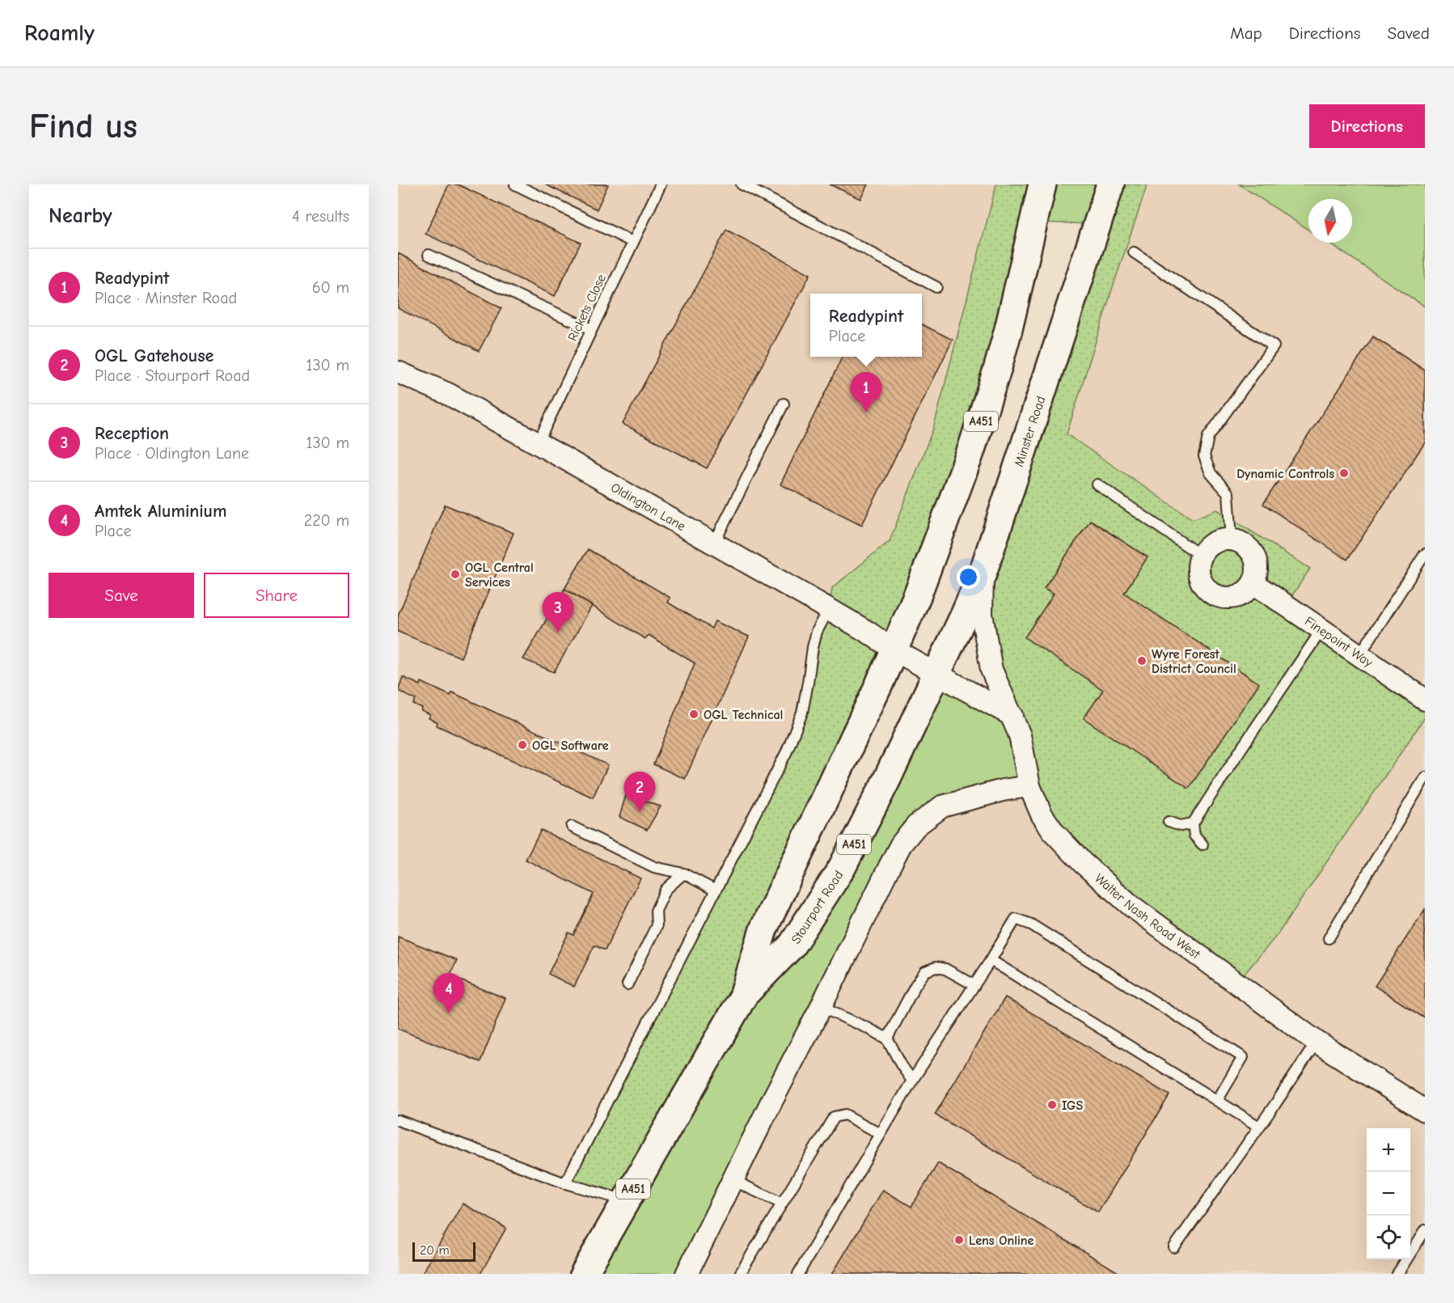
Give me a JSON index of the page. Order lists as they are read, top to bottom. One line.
{"streets":{"main road":["A451","Minster Road","Stourport Road"],"street":["Oldington Lane","Finepoint Way","Walter Nash Road West"],"lane":["Rickets Close"]},"crossings":[["Rickets Close","Oldington Lane"],["A451","Oldington Lane"],["A451","Stourport Road"],["Minster Road","Oldington Lane"],["Minster Road","Stourport Road"],["Minster Road","Walter Nash Road West"],["Oldington Lane","Stourport Road"]],"places":["Dynamic Controls","OGL Central Services","Wyre Forest District Council","OGL Technical","OGL Software","IGS","Lens Online"],"scale_bar":"20 m","north":"bottom","page":{"header":"Roamly","nav":["Map","Directions","Saved"],"buttons":["Directions",["Save","Share"]],"title":"Find us","heading":["Nearby","4 results"],"list":[{"mark":"1","name":"Readypint","note":"Place · Minster Road","value":"60 m"},{"mark":"2","name":"OGL Gatehouse","note":"Place · Stourport Road","value":"130 m"},{"mark":"3","name":"Reception","note":"Place · Oldington Lane","value":"130 m"},{"mark":"4","name":"Amtek Aluminium","note":"Place","value":"220 m"}],"popup":["Readypint","Place"],"pins":["1","3","2","4"],"map_buttons":["+","−"],"scale":"20 m"}}
